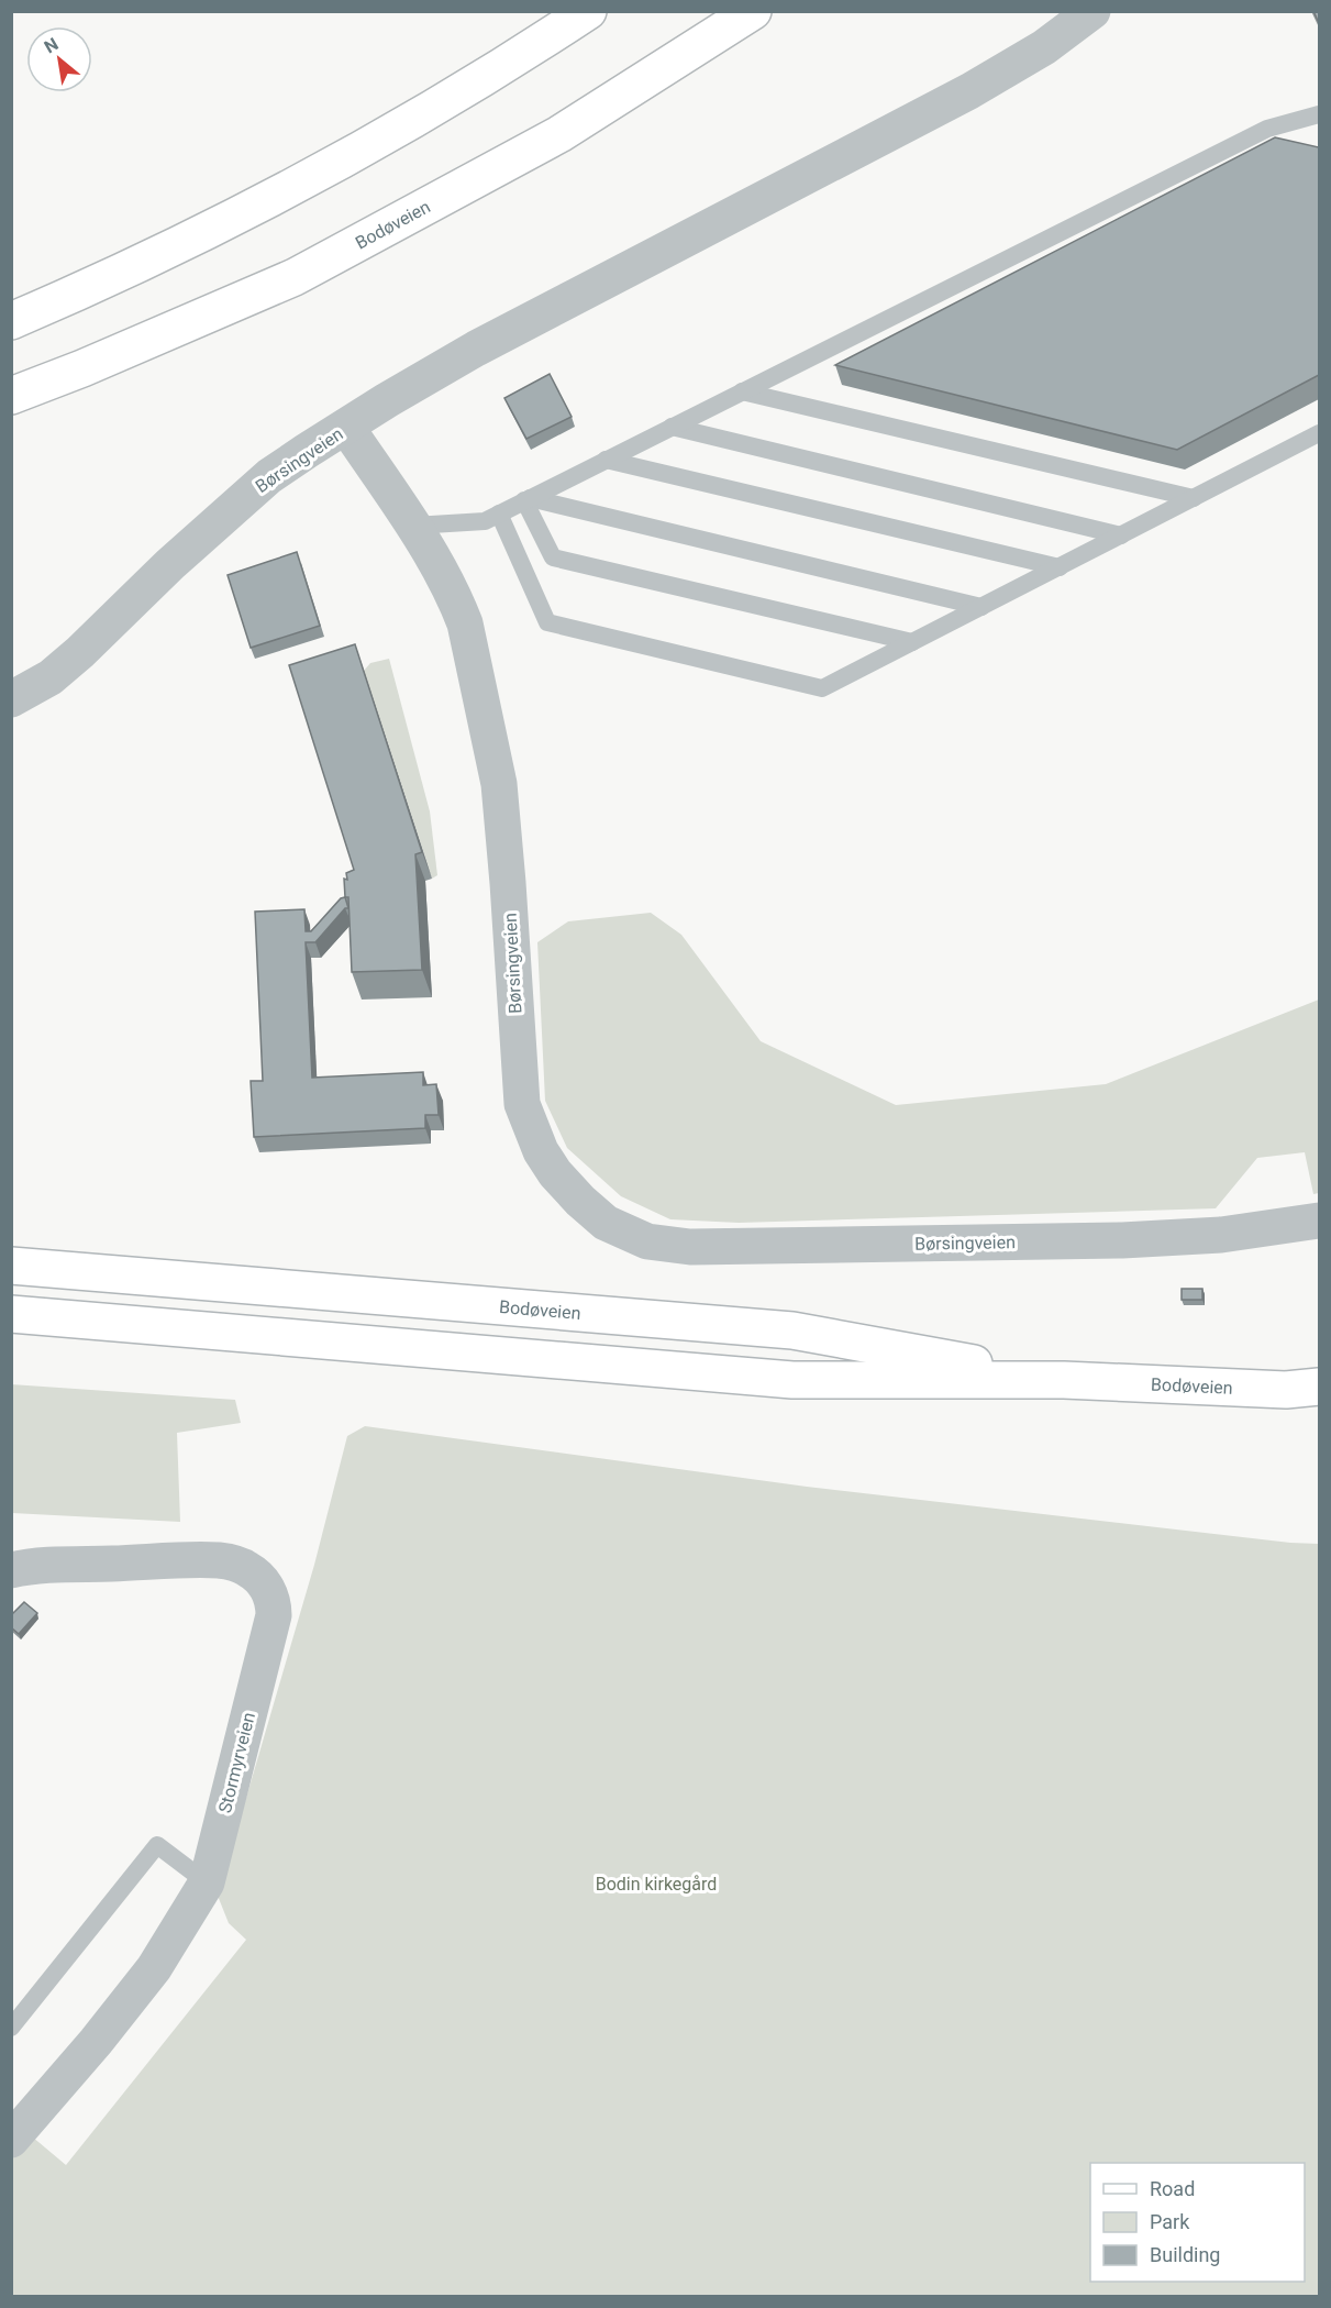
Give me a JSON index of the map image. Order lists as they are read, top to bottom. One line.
{"streets":{"main road":["Bodøveien"],"street":["Børsingveien","Stormyrveien"]},"parks":["Bodin kirkegård"],"legend":["Road","Park","Building"],"north":"top left"}
